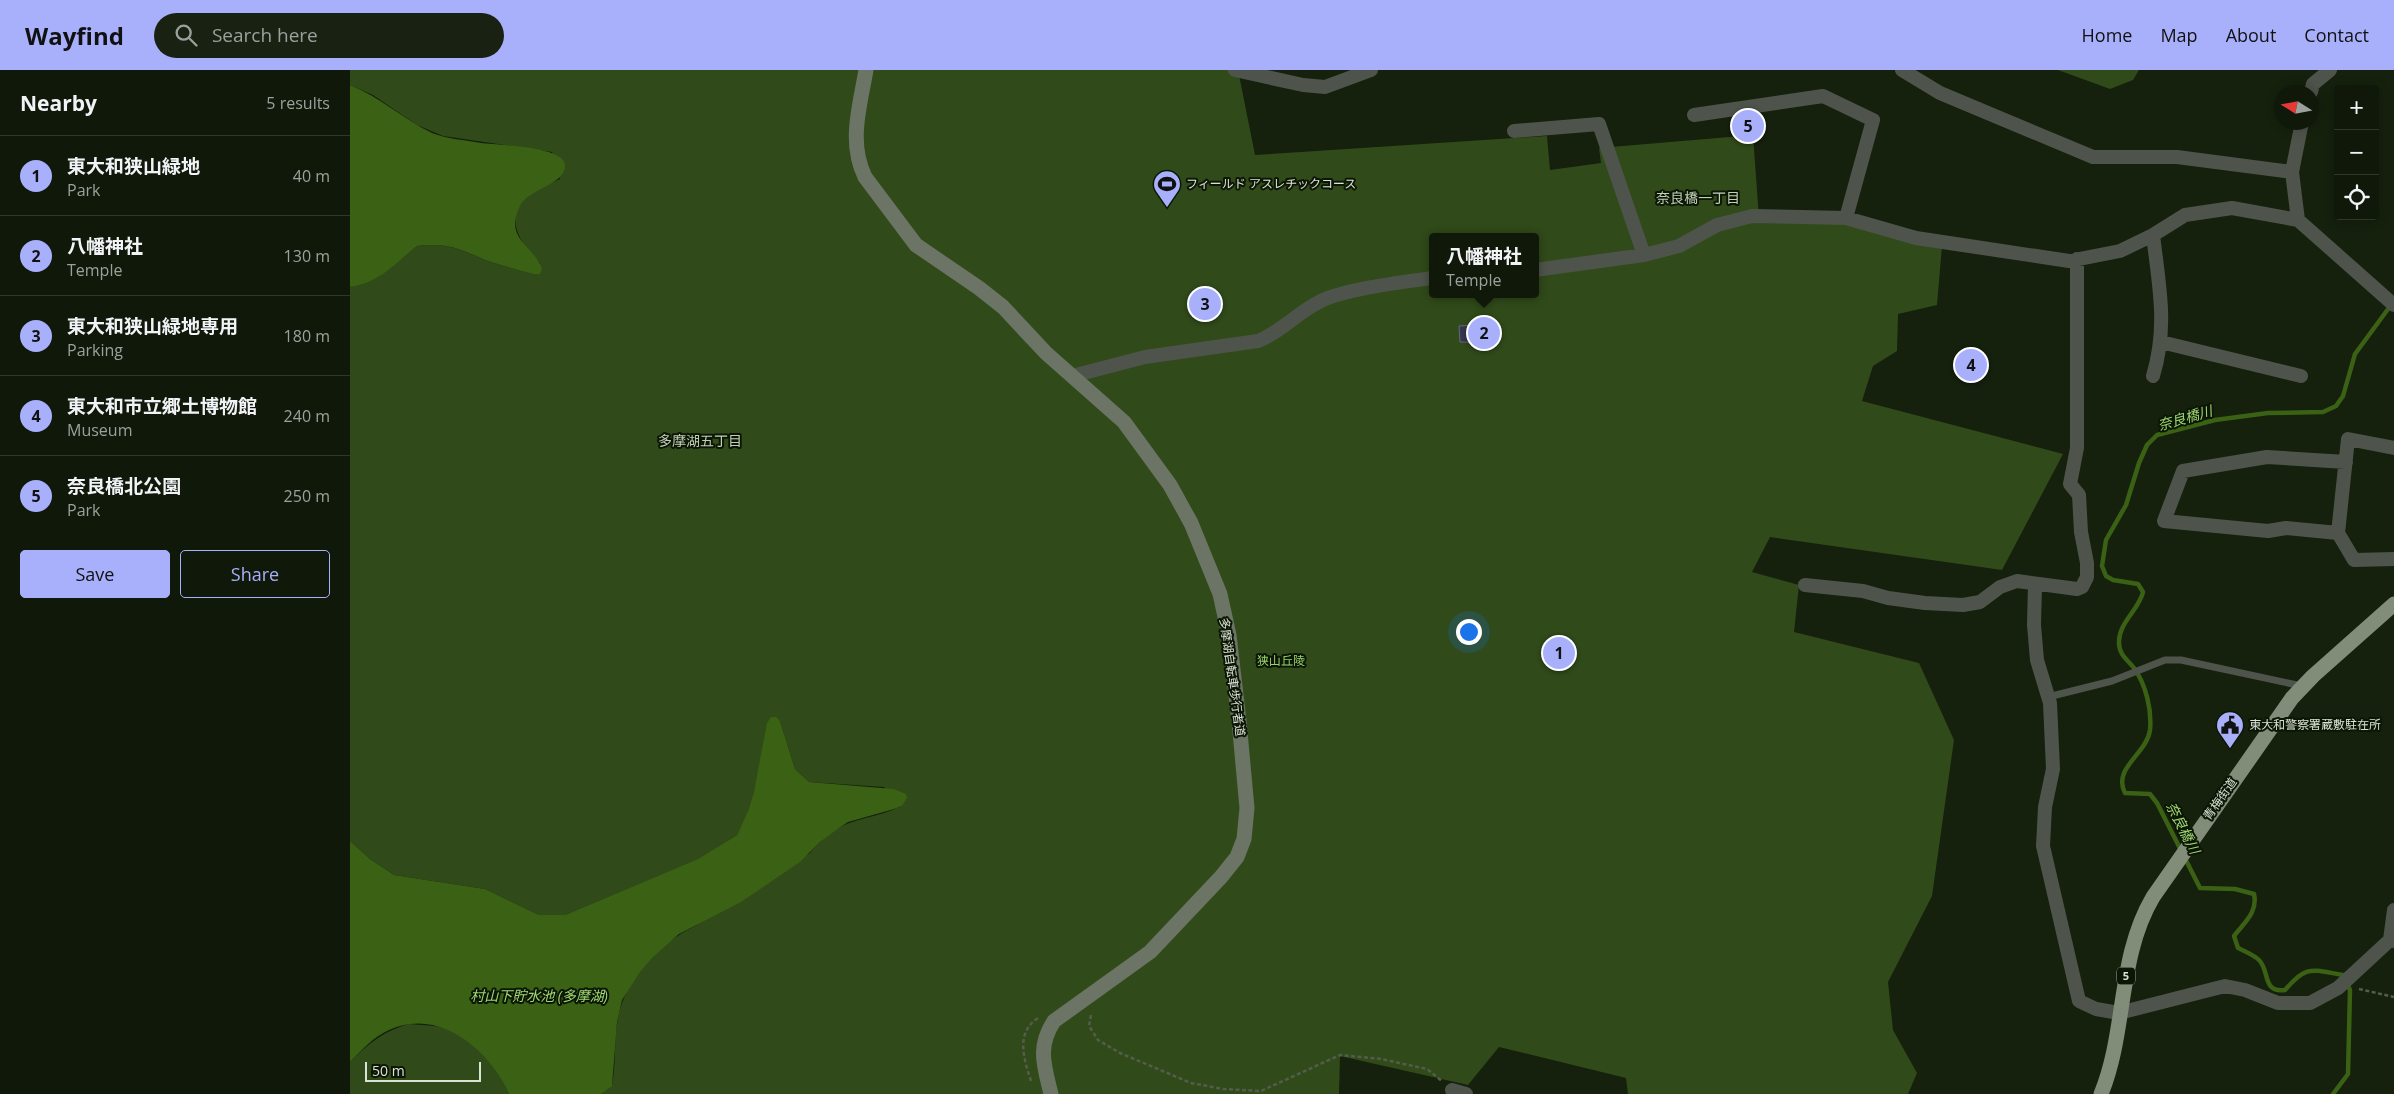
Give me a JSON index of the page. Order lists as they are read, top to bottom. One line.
{"streets":{"main road":["青梅街道","5"]},"districts":["奈良橋一丁目","多摩湖五丁目"],"water":["奈良橋川","村山下貯水池 (多摩湖)"],"parks":["狭山丘陵"],"places":{"sports":["フィールド アスレチックコース"],"public building":["東大和警察署蔵敷駐在所"]},"scale_bar":"50 m","north":"left","page":{"header":"Wayfind","search":"Search here","nav":["Home","Map","About","Contact"],"heading":["Nearby","5 results"],"map_buttons":["+","−"],"pins":["5","3","2","4","1"],"list":[{"mark":"1","name":"東大和狭山緑地","note":"Park","value":"40 m"},{"mark":"2","name":"八幡神社","note":"Temple","value":"130 m"},{"mark":"3","name":"東大和狭山緑地専用","note":"Parking","value":"180 m"},{"mark":"4","name":"東大和市立郷土博物館","note":"Museum","value":"240 m"},{"mark":"5","name":"奈良橋北公園","note":"Park","value":"250 m"}],"popup":["八幡神社","Temple"],"buttons":["Save","Share"],"scale":"50 m"}}
